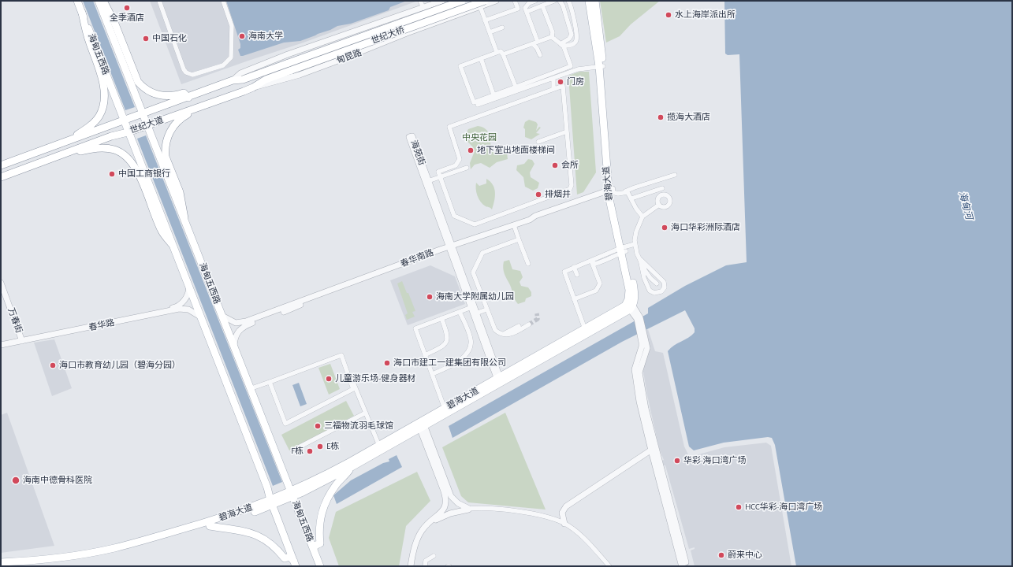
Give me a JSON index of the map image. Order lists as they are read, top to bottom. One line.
{"streets":{"main road":["世纪大桥","海甸五西路","世纪大道","碧海大道"],"street":["甸昆路","海苑街","春华南路","万春街","春华路"]},"crossings":[["世纪大桥","甸昆路"],["世纪大桥","世纪大道"],["海甸五西路","世纪大道"],["海甸五西路","碧海大道"],["海甸五西路","春华南路"],["海甸五西路","春华路"],["甸昆路","世纪大道"],["海苑街","碧海大道"],["海苑街","春华南路"],["碧海大道","春华南路"],["万春街","春华路"]],"water":["海甸河"],"parks":["中央花园"],"places":["全季酒店","水上海岸派出所","海南大学","中国石化","门房","揽海大酒店","地下室出地面楼梯间","会所","中国工商银行","排烟井","海口华彩洲际酒店","海南大学附属幼儿园","海口市建工一建集团有限公司","海口市教育幼儿园（碧海分园）","儿童游乐场-健身器材","三福物流羽毛球馆","E栋","F栋","华彩·海口湾广场","海南中德骨科医院","HCC华彩·海口湾广场","蔚来中心"]}
